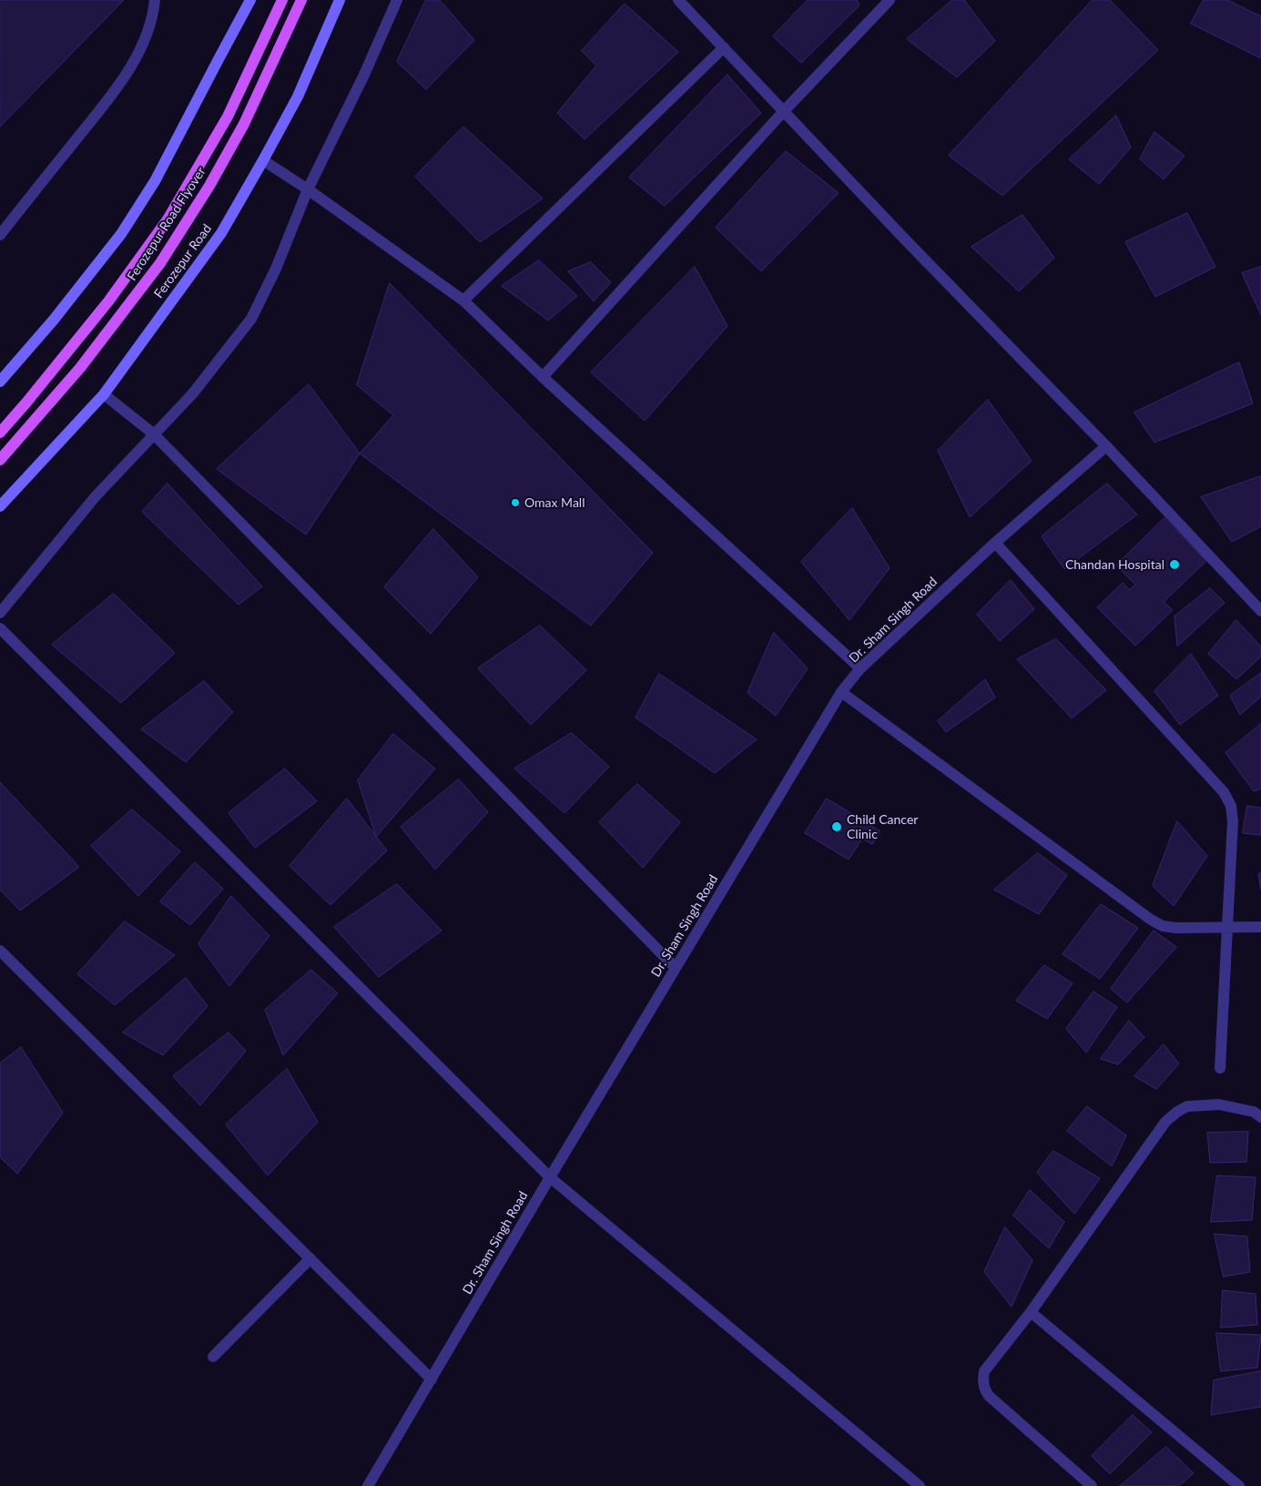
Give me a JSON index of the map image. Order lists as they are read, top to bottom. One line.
{"streets":{"main road":["Ferozepur Road Flyover","Ferozepur Road"],"street":["Dr. Sham Singh Road"]},"places":["Omax Mall","Chandan Hospital","Child Cancer Clinic"]}
